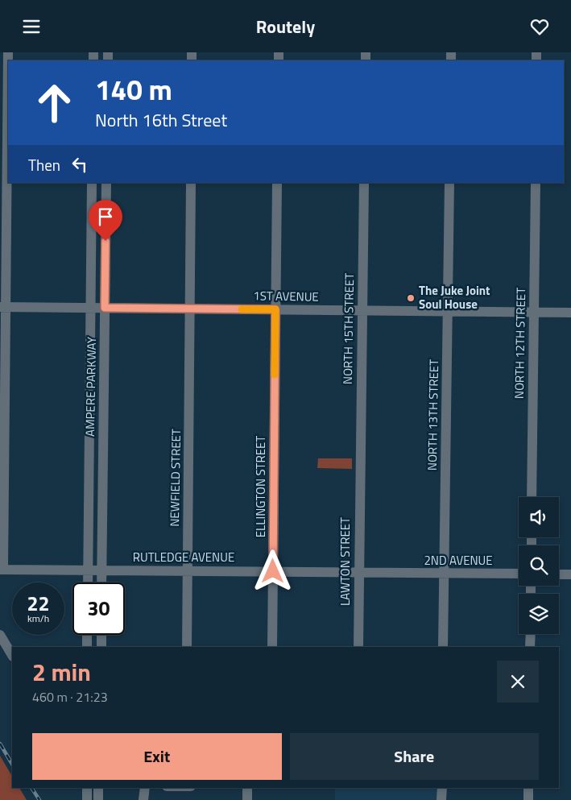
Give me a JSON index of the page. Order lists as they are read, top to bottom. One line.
{"streets":{"street":["1ST AVENUE","NORTH 15TH STREET","NORTH 12TH STREET","AMPERE PARKWAY","NORTH 13TH STREET","NEWFIELD STREET","ELLINGTON STREET","RUTLEDGE AVENUE","2ND AVENUE","LAWTON STREET"]},"crossings":[["1ST AVENUE","NORTH 15TH STREET"],["1ST AVENUE","NORTH 12TH STREET"],["1ST AVENUE","AMPERE PARKWAY"],["1ST AVENUE","NORTH 13TH STREET"],["1ST AVENUE","NEWFIELD STREET"],["1ST AVENUE","ELLINGTON STREET"],["NORTH 15TH STREET","LAWTON STREET"],["AMPERE PARKWAY","RUTLEDGE AVENUE"],["NORTH 13TH STREET","2ND AVENUE"],["NEWFIELD STREET","RUTLEDGE AVENUE"],["ELLINGTON STREET","RUTLEDGE AVENUE"],["RUTLEDGE AVENUE","2ND AVENUE"],["RUTLEDGE AVENUE","LAWTON STREET"]],"places":["The Juke Joint Soul House"],"page":{"header":"Routely","turn":["140 m","North 16th Street"],"then":"Then","speed":"22 km/h","limit":"30","heading":["2 min","460 m · 21:23"],"buttons":["Exit","Share"]}}
